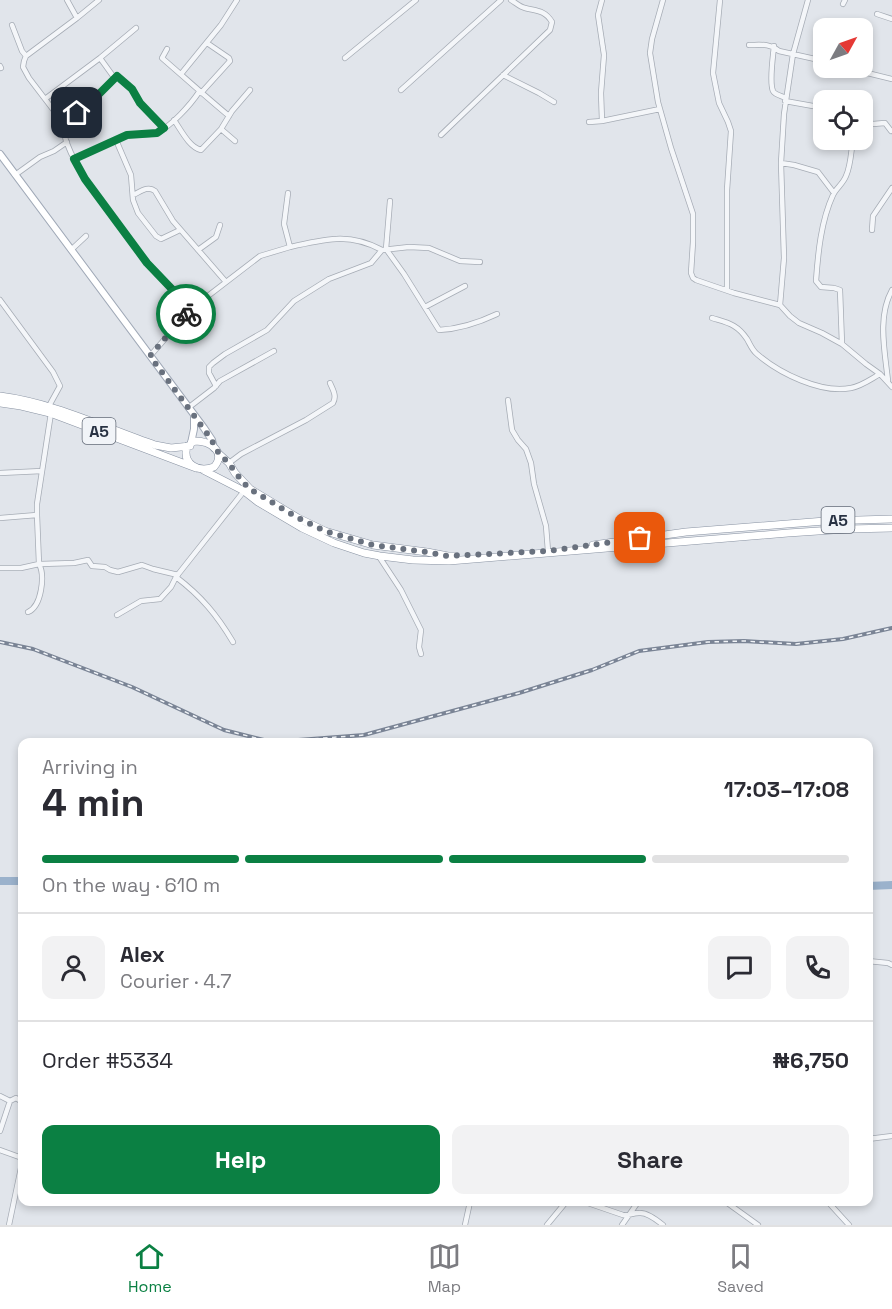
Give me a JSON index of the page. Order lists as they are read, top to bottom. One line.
{"streets":{"highway":["A5"]},"north":"top right","page":{"heading":["4 min","Arriving in","17:03–17:08"],"panel":["Alex","Courier · 4.7","Order #5334","₦6,750"],"bar":"On the way · 610 m","buttons":["Help","Share"],"tabs":["Home","Map","Saved"]}}
